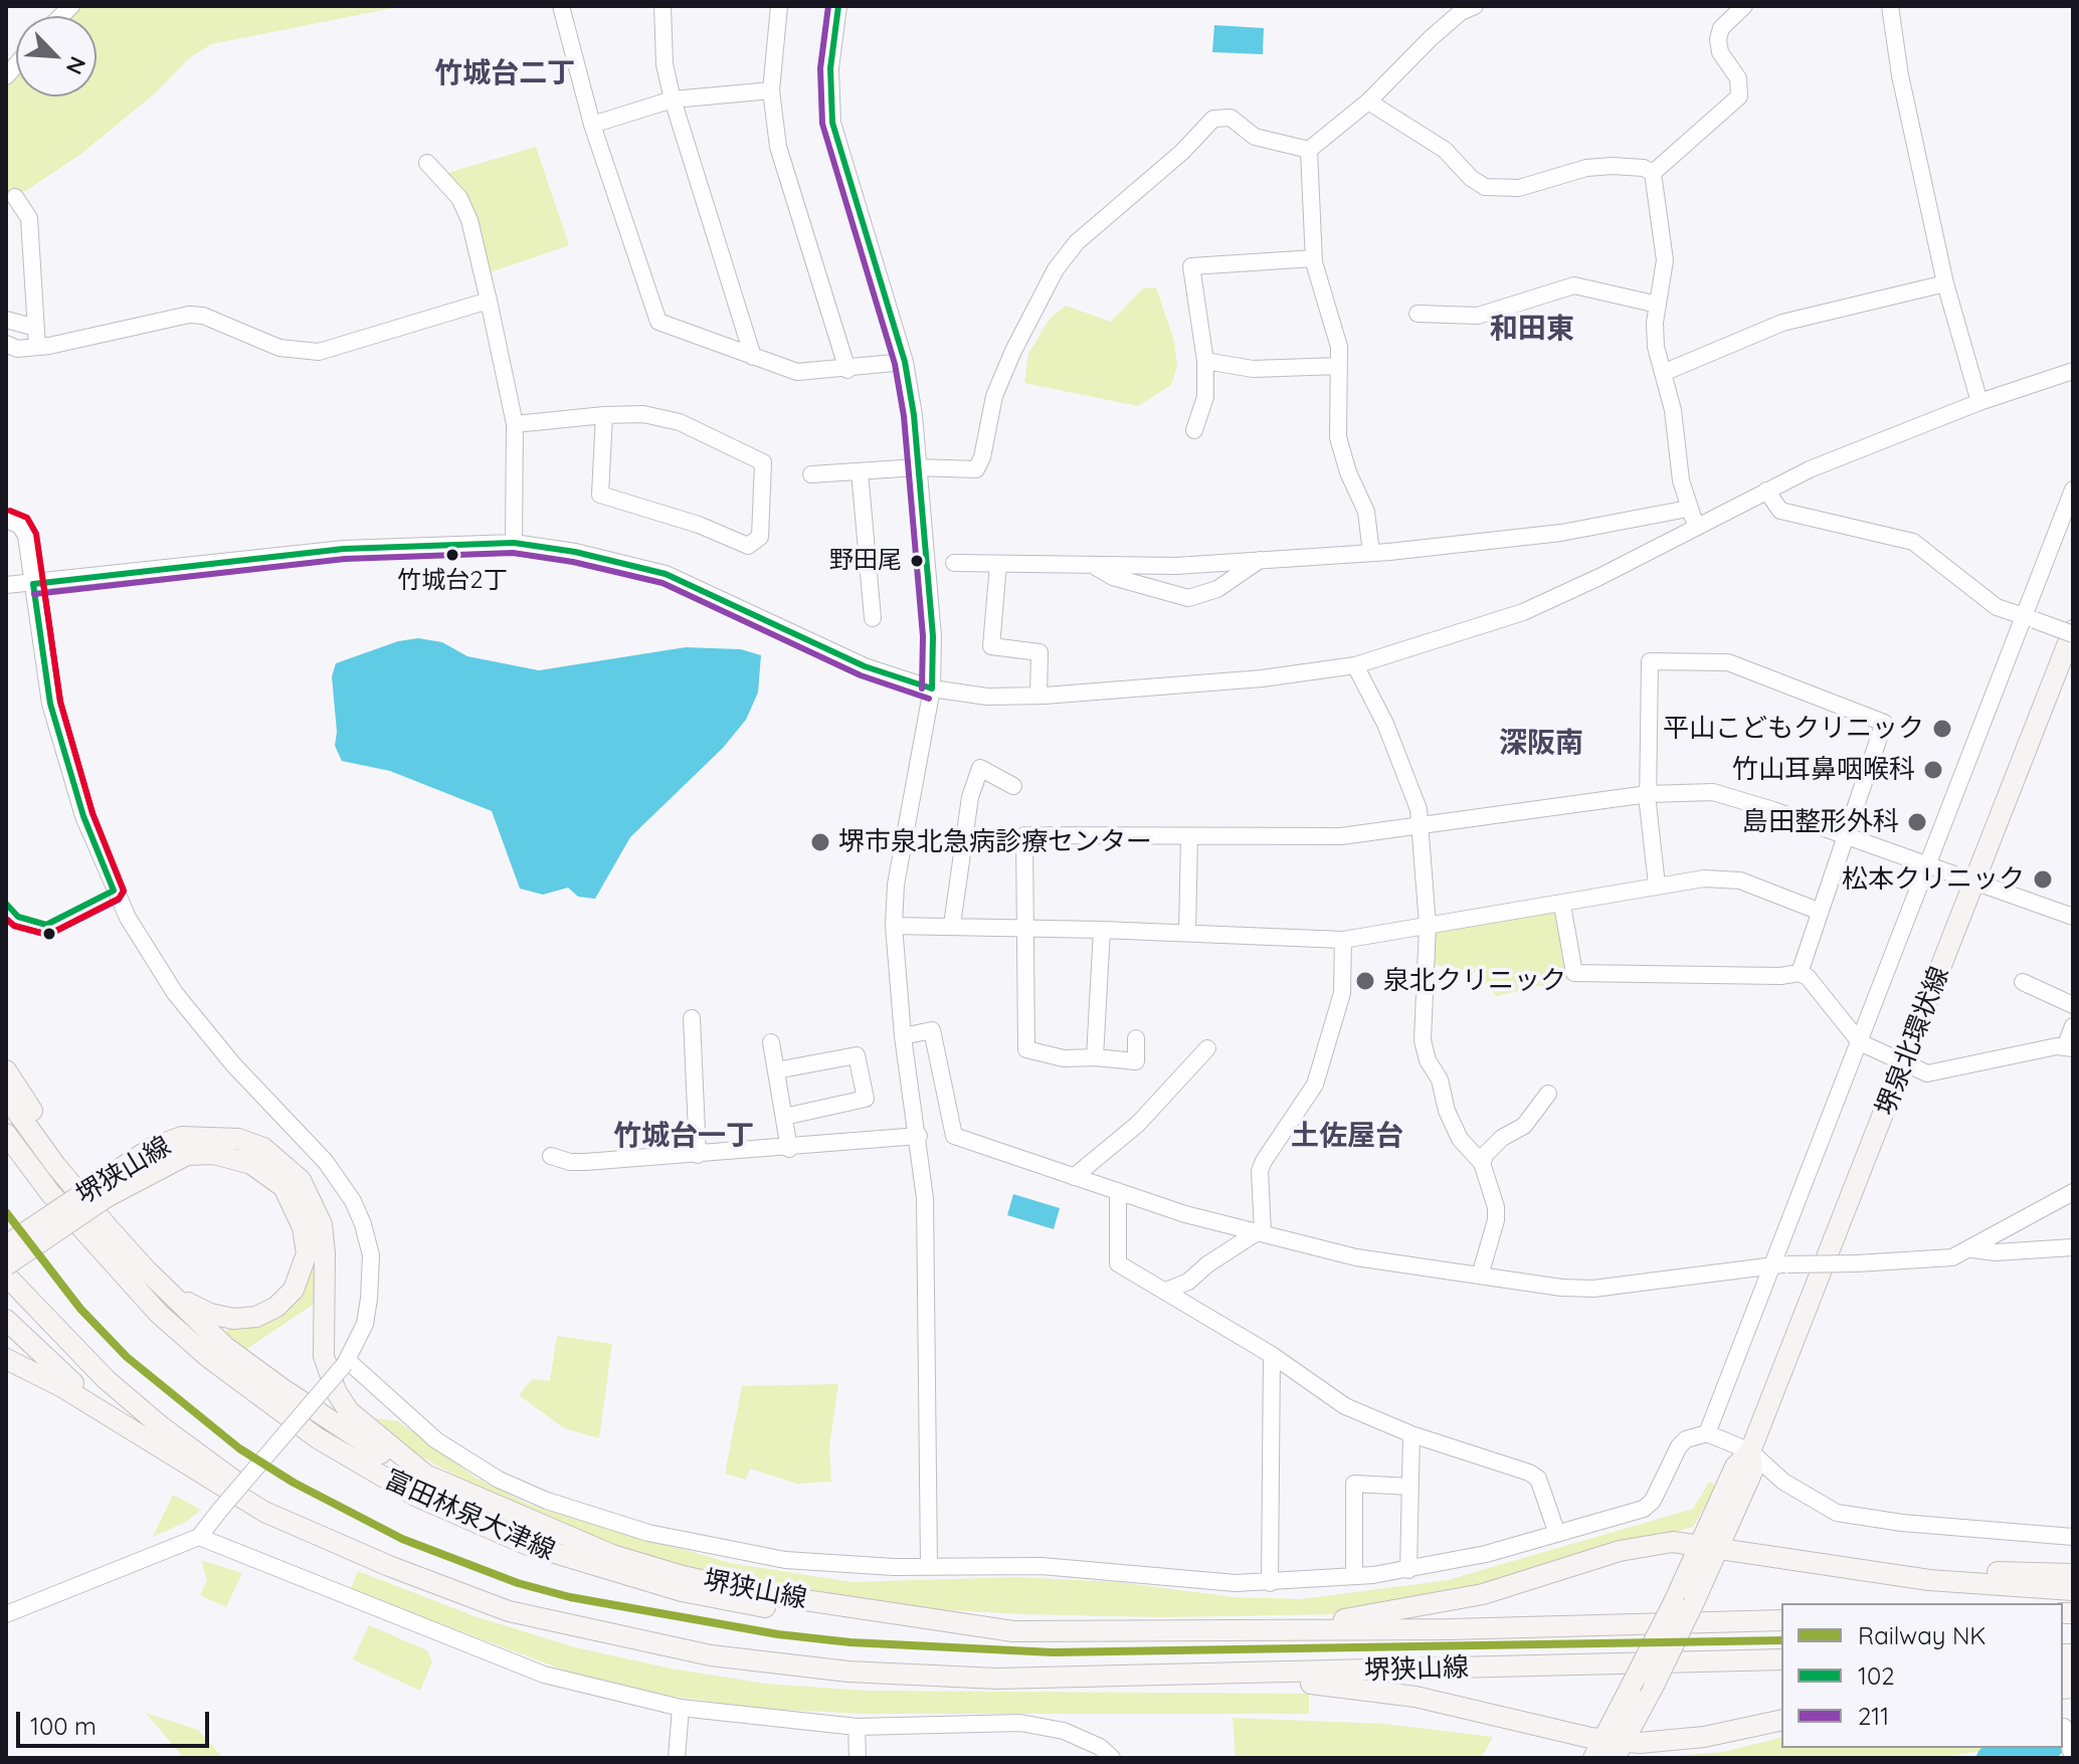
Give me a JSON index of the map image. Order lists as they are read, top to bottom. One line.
{"streets":{"main road":["堺泉北環状線","堺狭山線","富田林泉大津線"]},"crossings":[["堺狭山線","富田林泉大津線"]],"districts":["竹城台二丁","和田東","深阪南","竹城台一丁","土佐屋台"],"places":["竹城台2丁","野田尾","平山こどもクリニック","竹山耳鼻咽喉科","島田整形外科","堺市泉北急病診療センター","松本クリニック","泉北クリニック"],"lines":["transit line 102","transit line 211","rail line NK"],"legend":["Railway NK","102","211"],"scale_bar":"100 m","north":"bottom right"}
